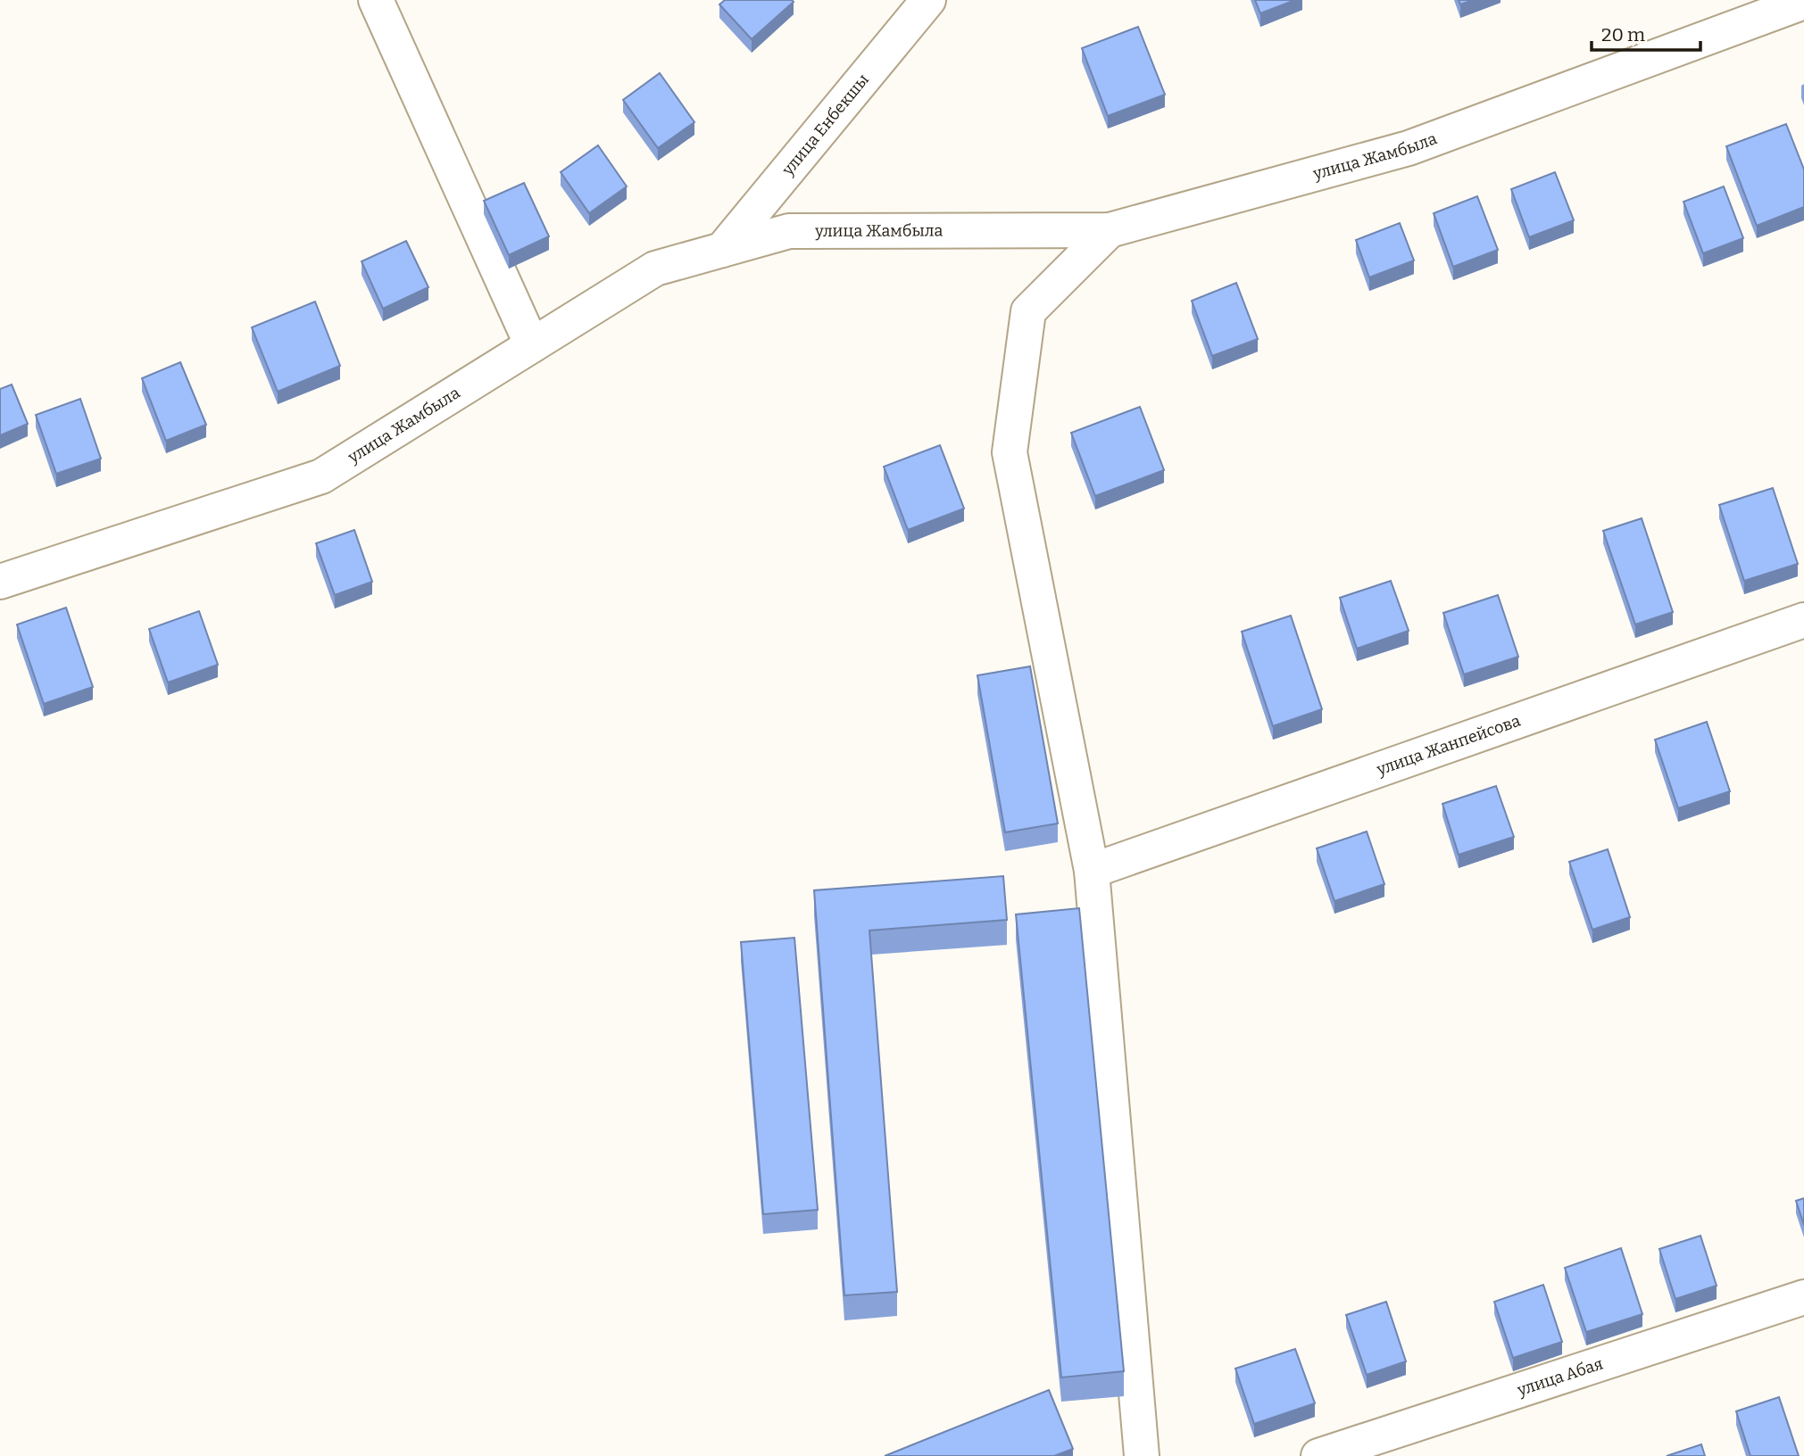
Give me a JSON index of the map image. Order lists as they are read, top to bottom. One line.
{"streets":{"street":["улица Енбекшы","улица Жамбыла","улица Жанпейсова","улица Абая"]},"crossings":[["улица Енбекшы","улица Жамбыла"]],"scale_bar":"20 m"}
